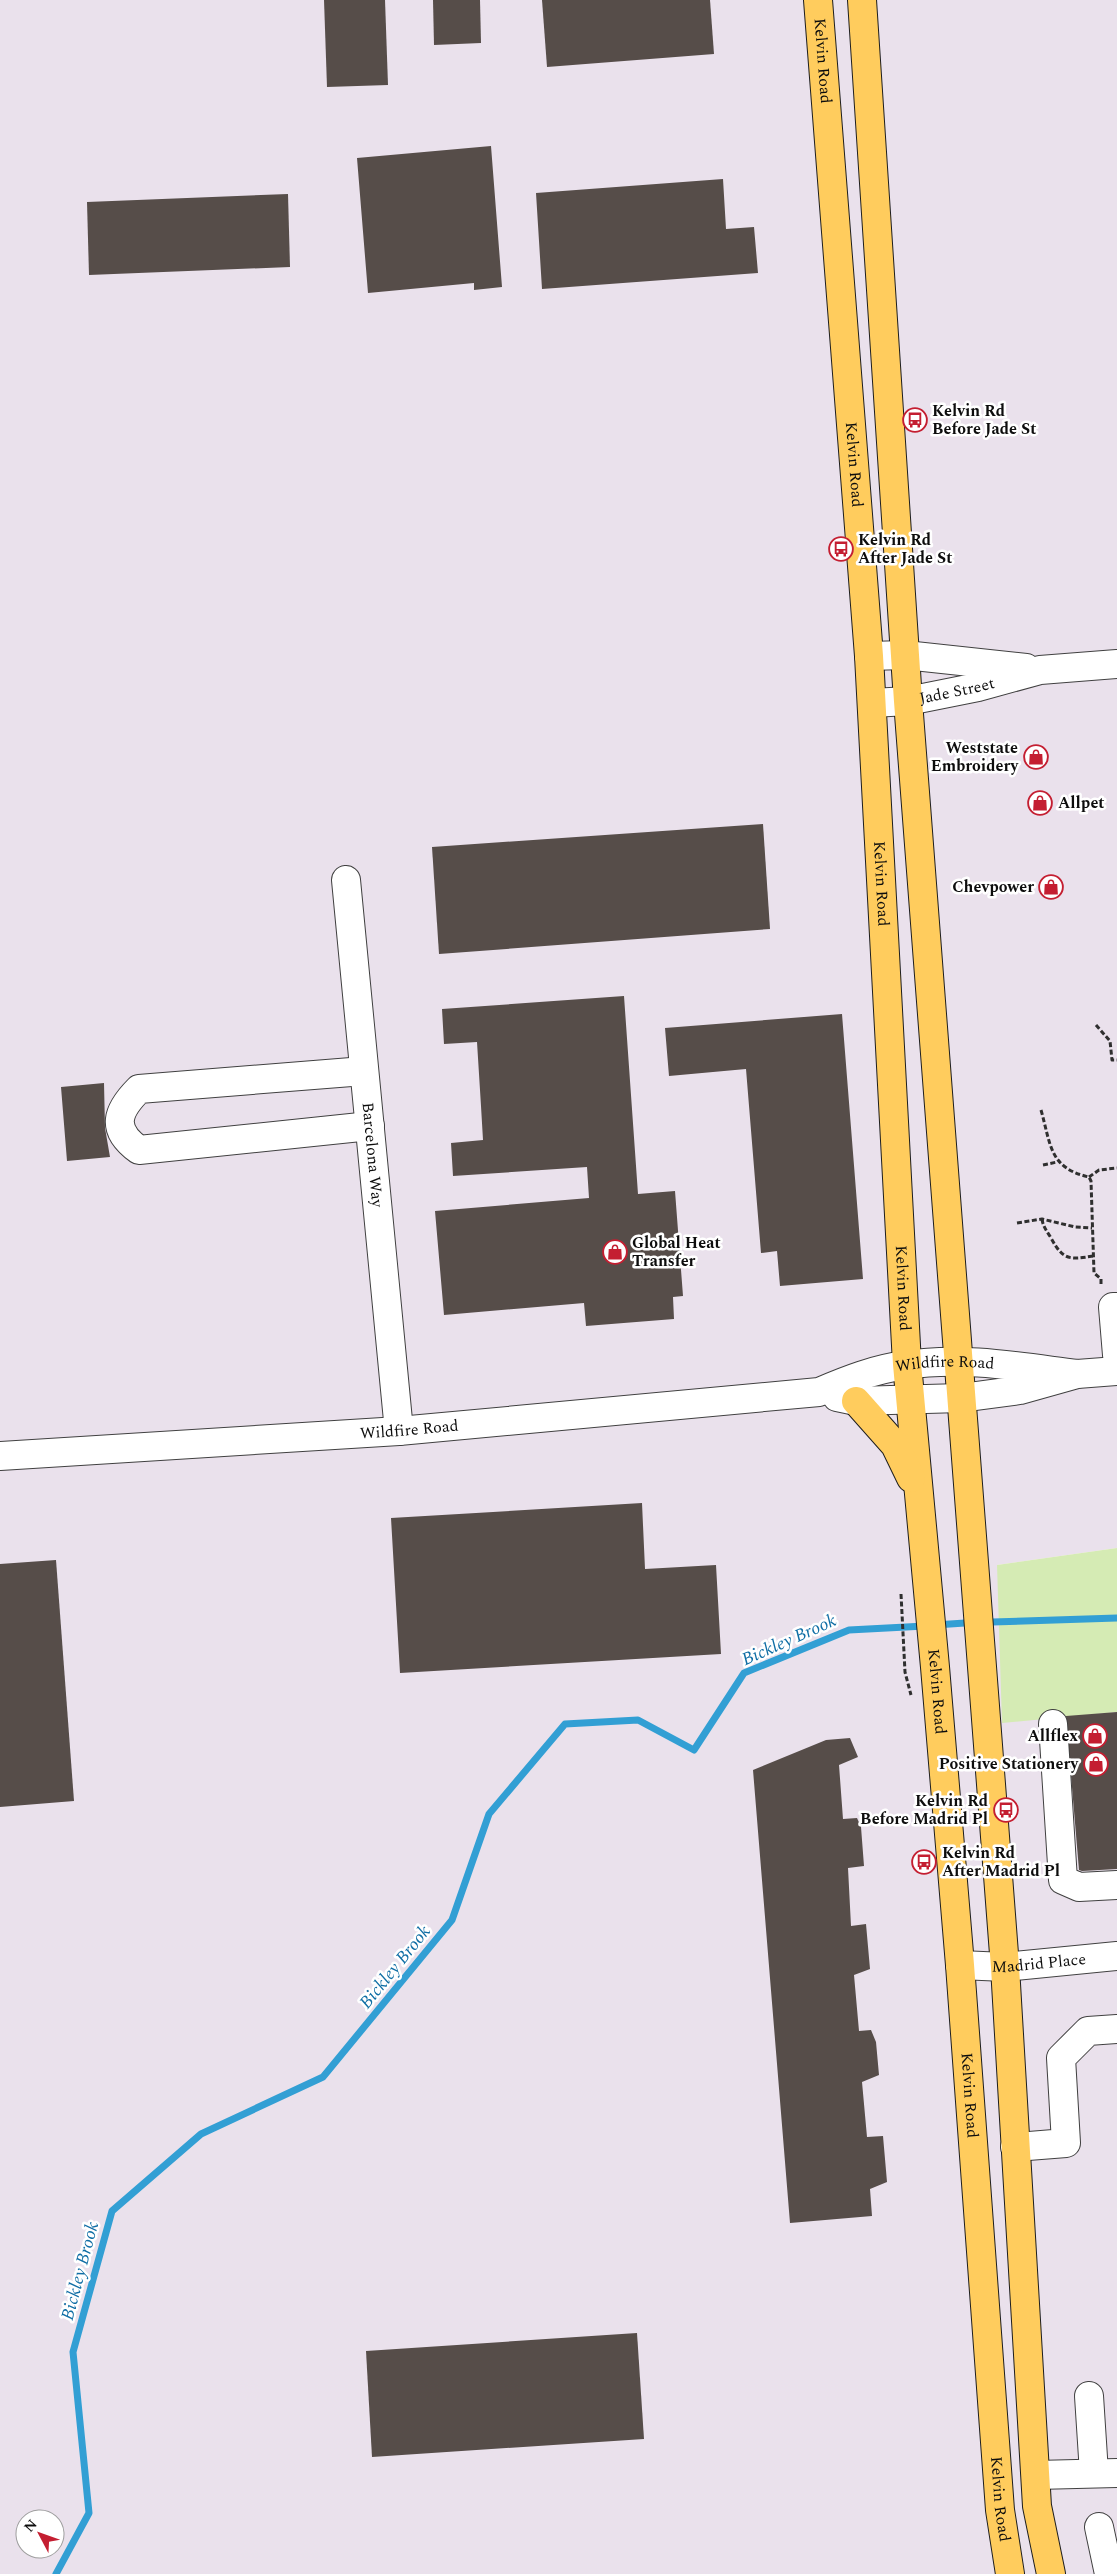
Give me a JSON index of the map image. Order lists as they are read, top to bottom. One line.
{"streets":{"main road":["Kelvin Road"],"street":["Jade Street","Barcelona Way","Wildfire Road","Madrid Place"]},"crossings":[["Kelvin Road","Jade Street"],["Kelvin Road","Wildfire Road"],["Kelvin Road","Madrid Place"],["Barcelona Way","Wildfire Road"]],"water":["Bickley Brook"],"places":{"bus stop":["Kelvin Rd Before Jade St","Kelvin Rd After Jade St","Kelvin Rd Before Madrid Pl","Kelvin Rd After Madrid Pl"],"shop":["Weststate Embroidery","Allpet","Chevpower","Global Heat Transfer","Allflex","Positive Stationery"]},"north":"top left"}
